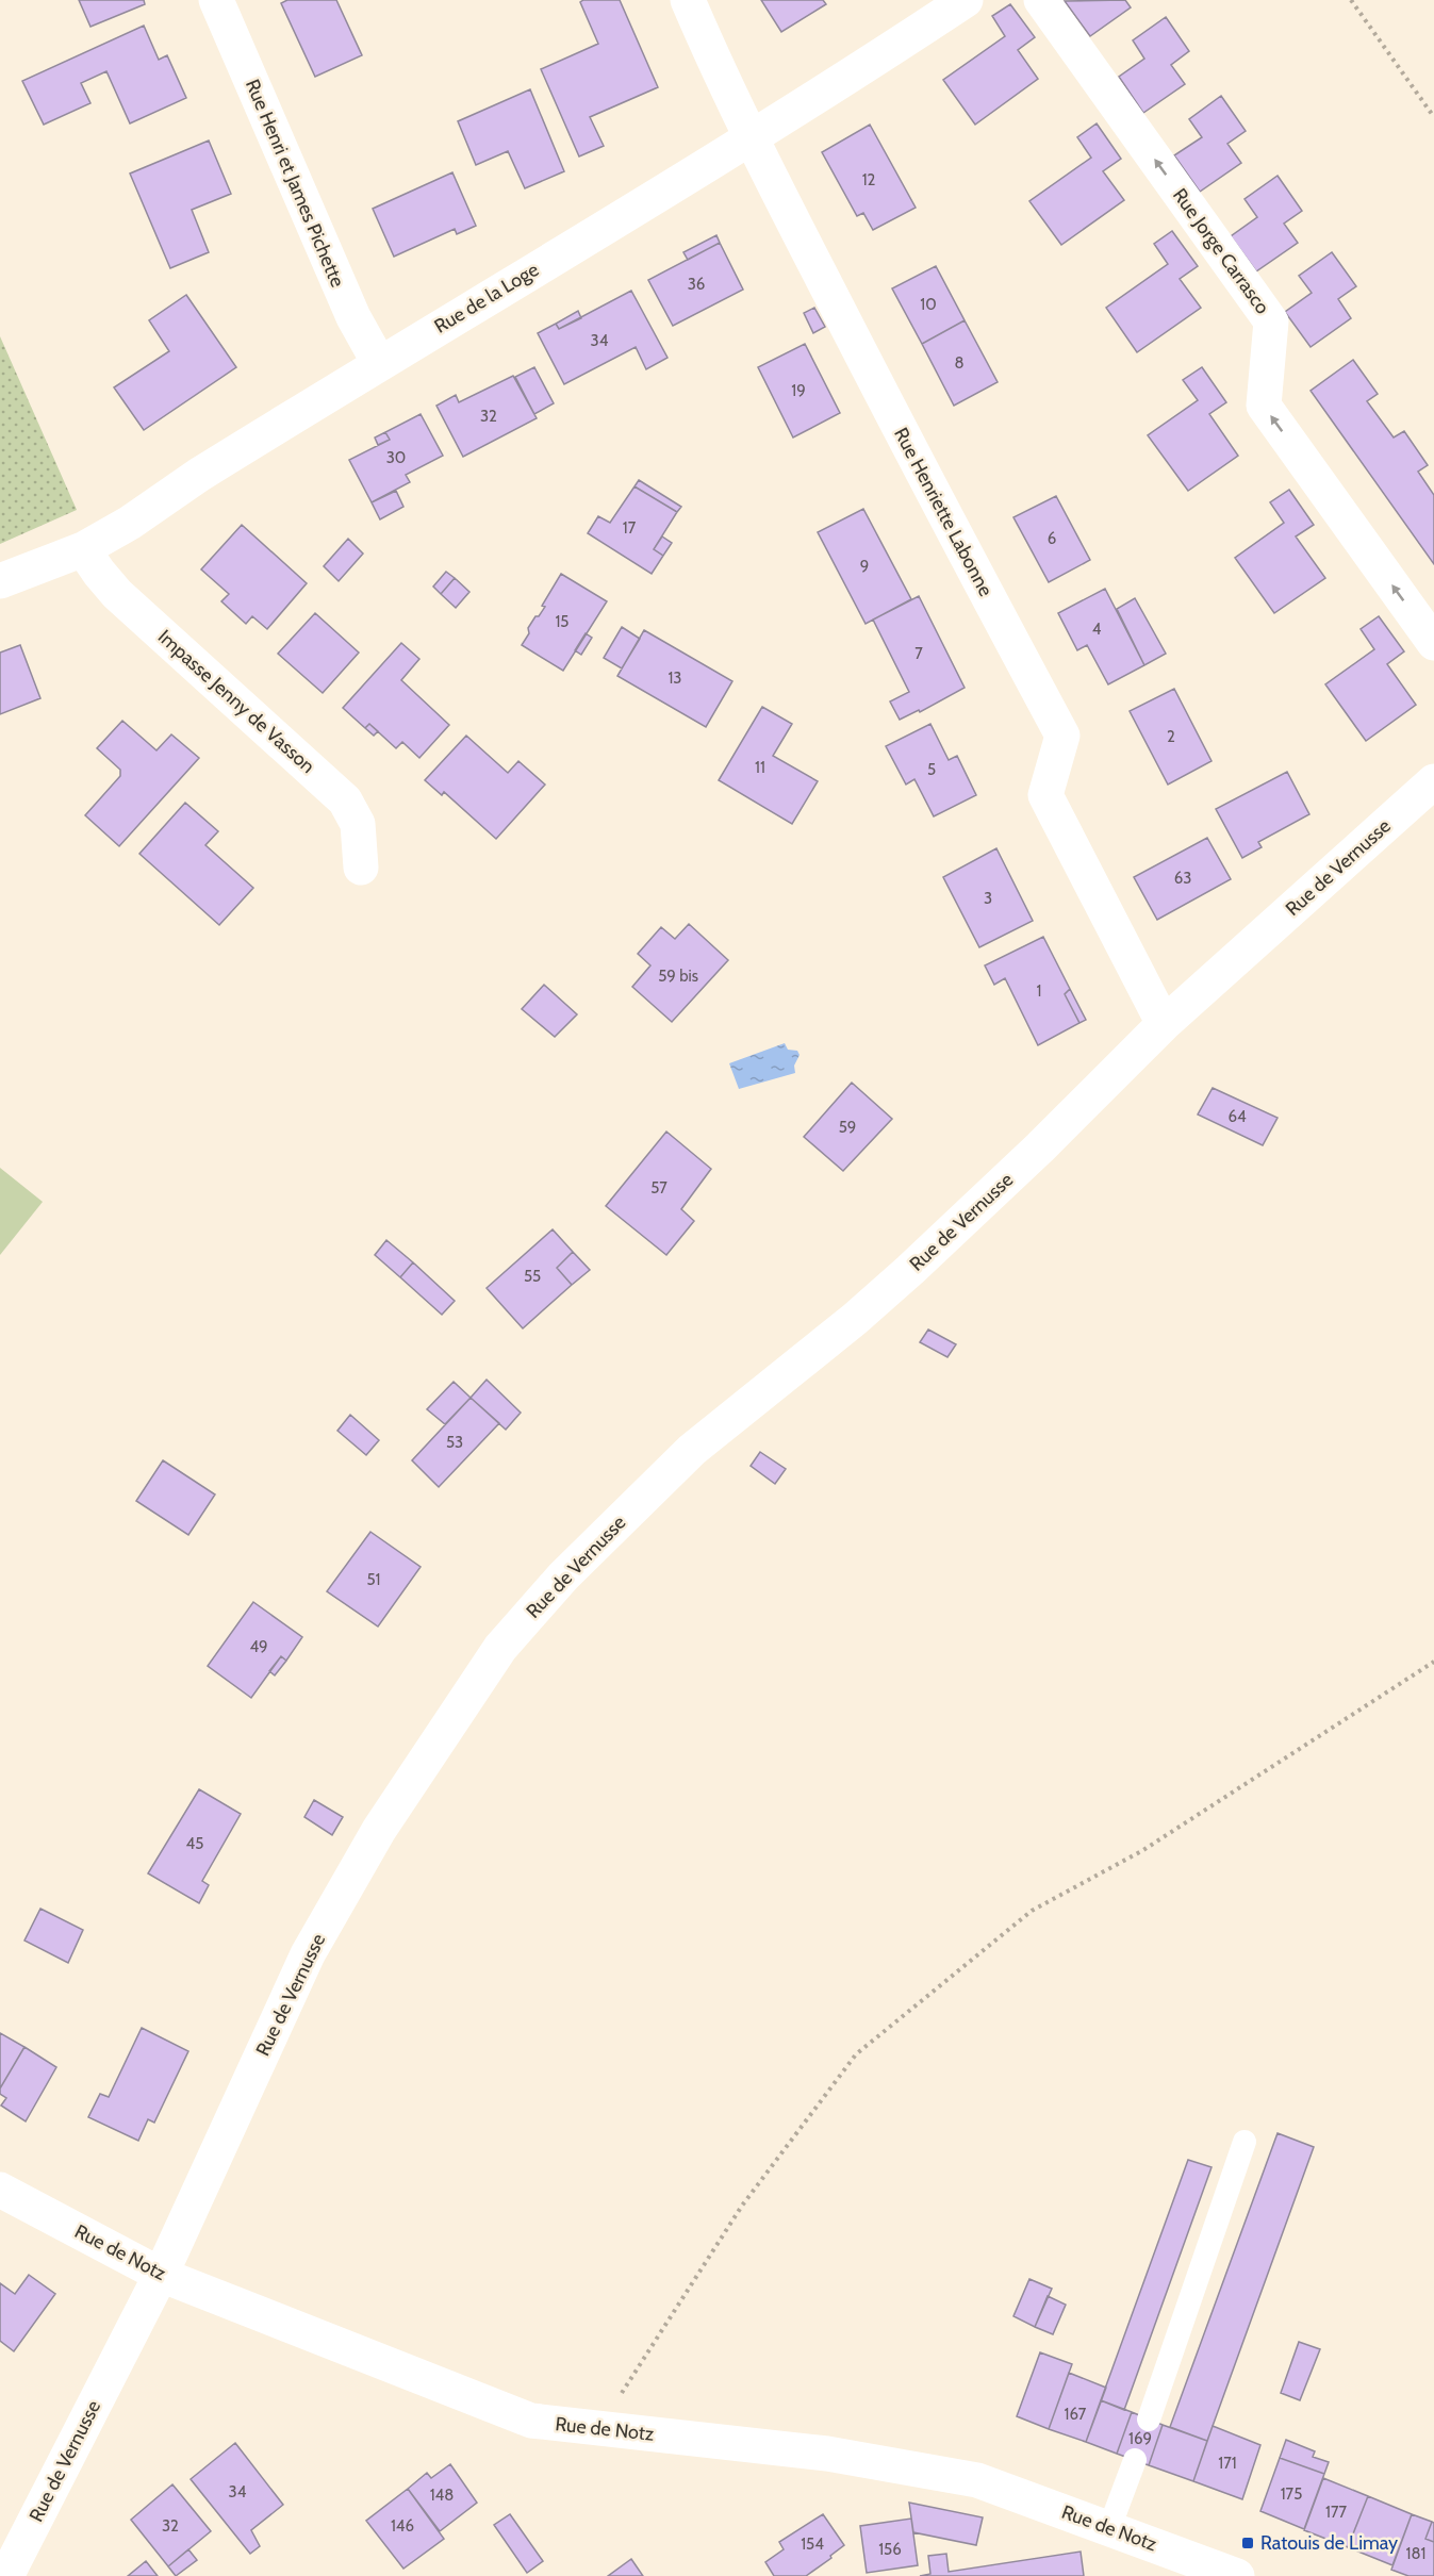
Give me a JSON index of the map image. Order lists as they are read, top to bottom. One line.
{"streets":{"street":["Rue Henri et James Pichette","Rue Jorge Carrasco","Rue de la Loge","Rue Henriette Labonne","Impasse Jenny de Vasson","Rue de Vernusse","Rue de Notz"]},"crossings":[["Rue Henri et James Pichette","Rue de la Loge"],["Rue de la Loge","Rue Henriette Labonne"],["Rue de la Loge","Impasse Jenny de Vasson"],["Rue Henriette Labonne","Rue de Vernusse"],["Rue de Vernusse","Rue de Notz"]],"one_way":["Rue Jorge Carrasco"],"places":{"transit":["Ratouis de Limay"]},"house_numbers":["12","36","10","34","8","19","32","30","17","6","9","15","4","7","13","2","11","5","63","3","59 bis","1","64","59","57","55","53","51","49","45","167","169","171","34","175","148","177","32","146","154","156","181"]}
